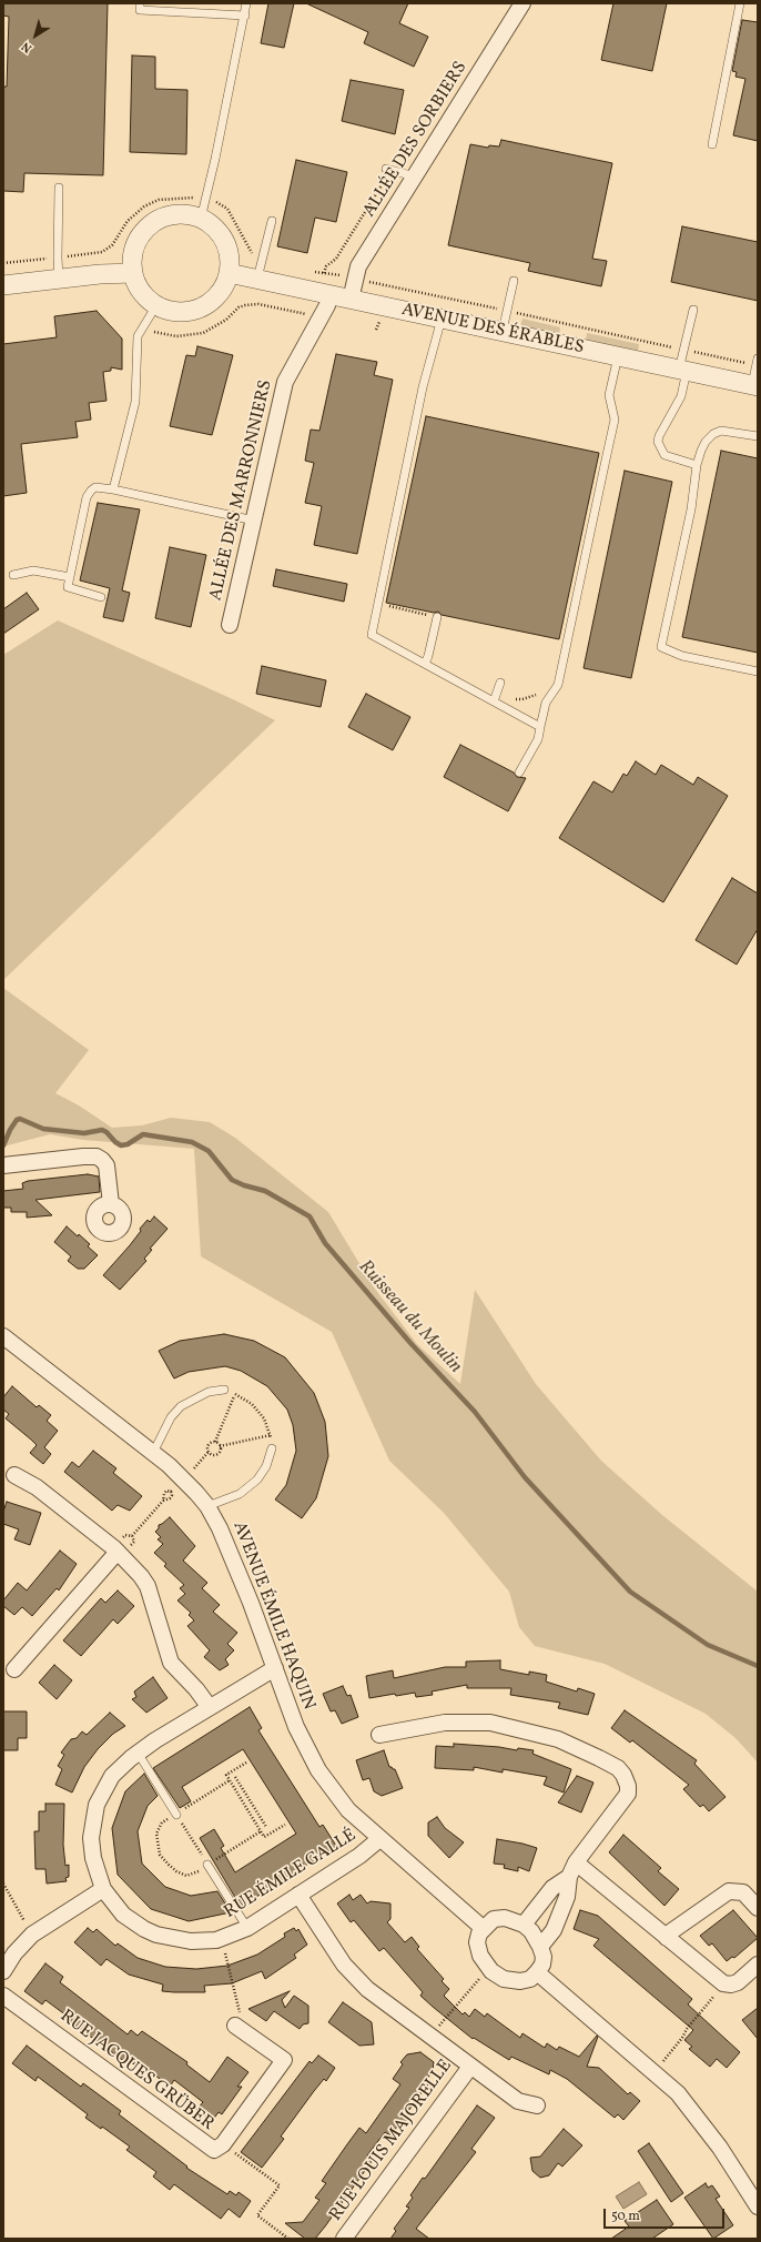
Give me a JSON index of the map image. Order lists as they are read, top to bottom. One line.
{"streets":{"street":["ALLÉE DES SORBIERS","AVENUE DES ÉRABLES","ALLÉE DES MARRONNIERS","AVENUE ÉMILE HAQUIN","RUE ÉMILE GALLÉ","RUE JACQUES GRÜBER","RUE LOUIS MAJORELLE"]},"crossings":[["ALLÉE DES SORBIERS","AVENUE DES ÉRABLES"],["AVENUE DES ÉRABLES","ALLÉE DES MARRONNIERS"],["AVENUE ÉMILE HAQUIN","RUE ÉMILE GALLÉ"],["RUE ÉMILE GALLÉ","RUE LOUIS MAJORELLE"]],"water":["Ruisseau du Moulin"],"scale_bar":"50 m","north":"bottom left"}
